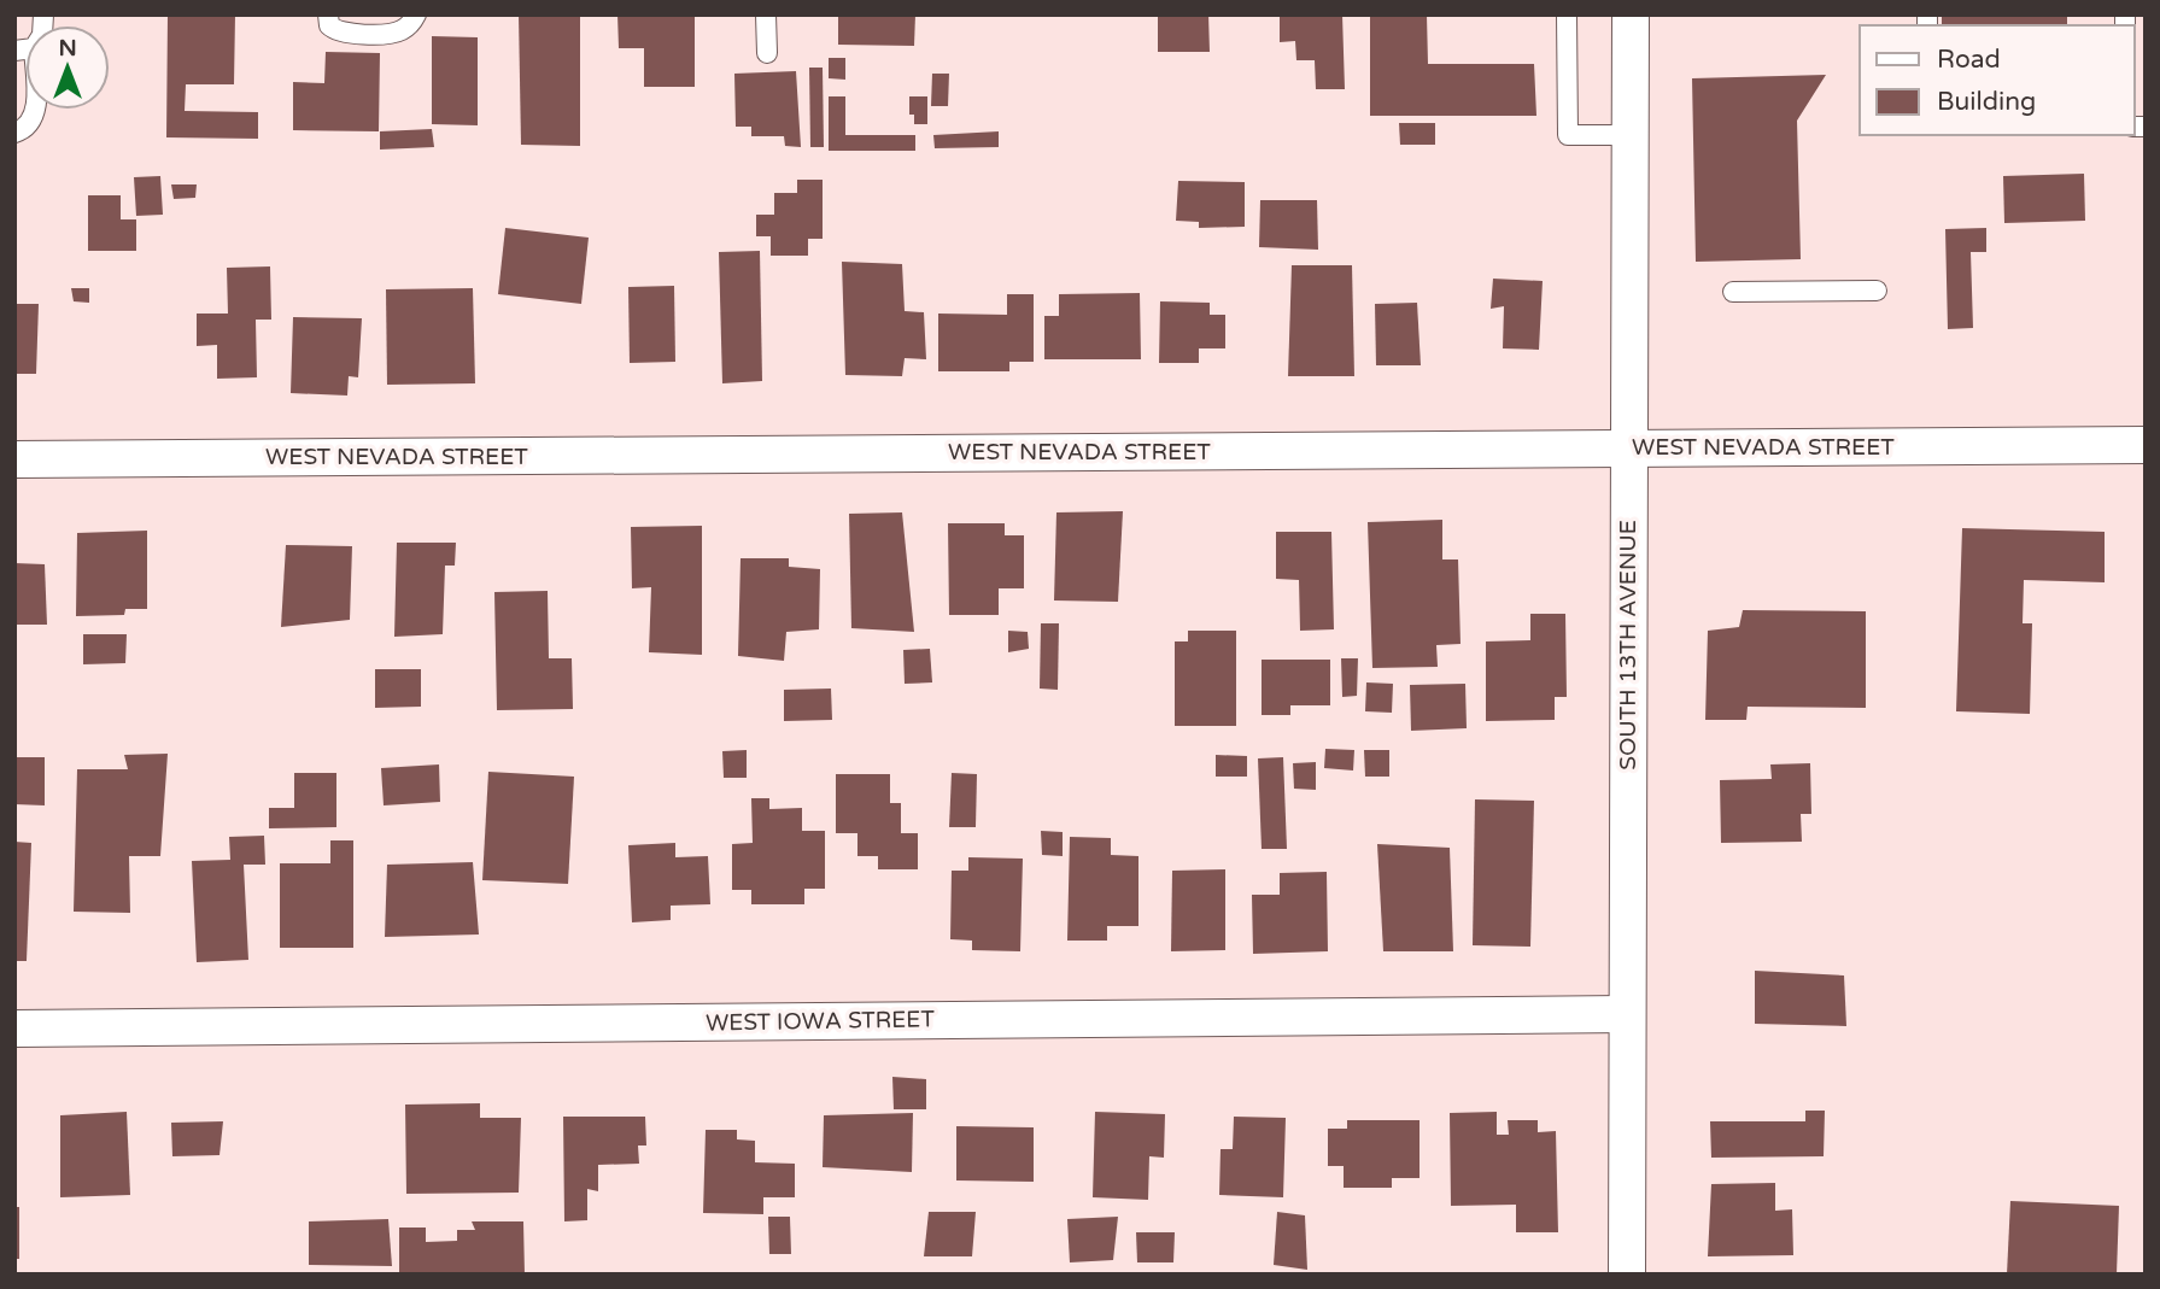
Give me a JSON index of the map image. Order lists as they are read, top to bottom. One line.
{"streets":{"street":["WEST NEVADA STREET","SOUTH 13TH AVENUE","WEST IOWA STREET"]},"crossings":[["WEST NEVADA STREET","SOUTH 13TH AVENUE"],["SOUTH 13TH AVENUE","WEST IOWA STREET"]],"legend":["Road","Building"],"north":"top"}
